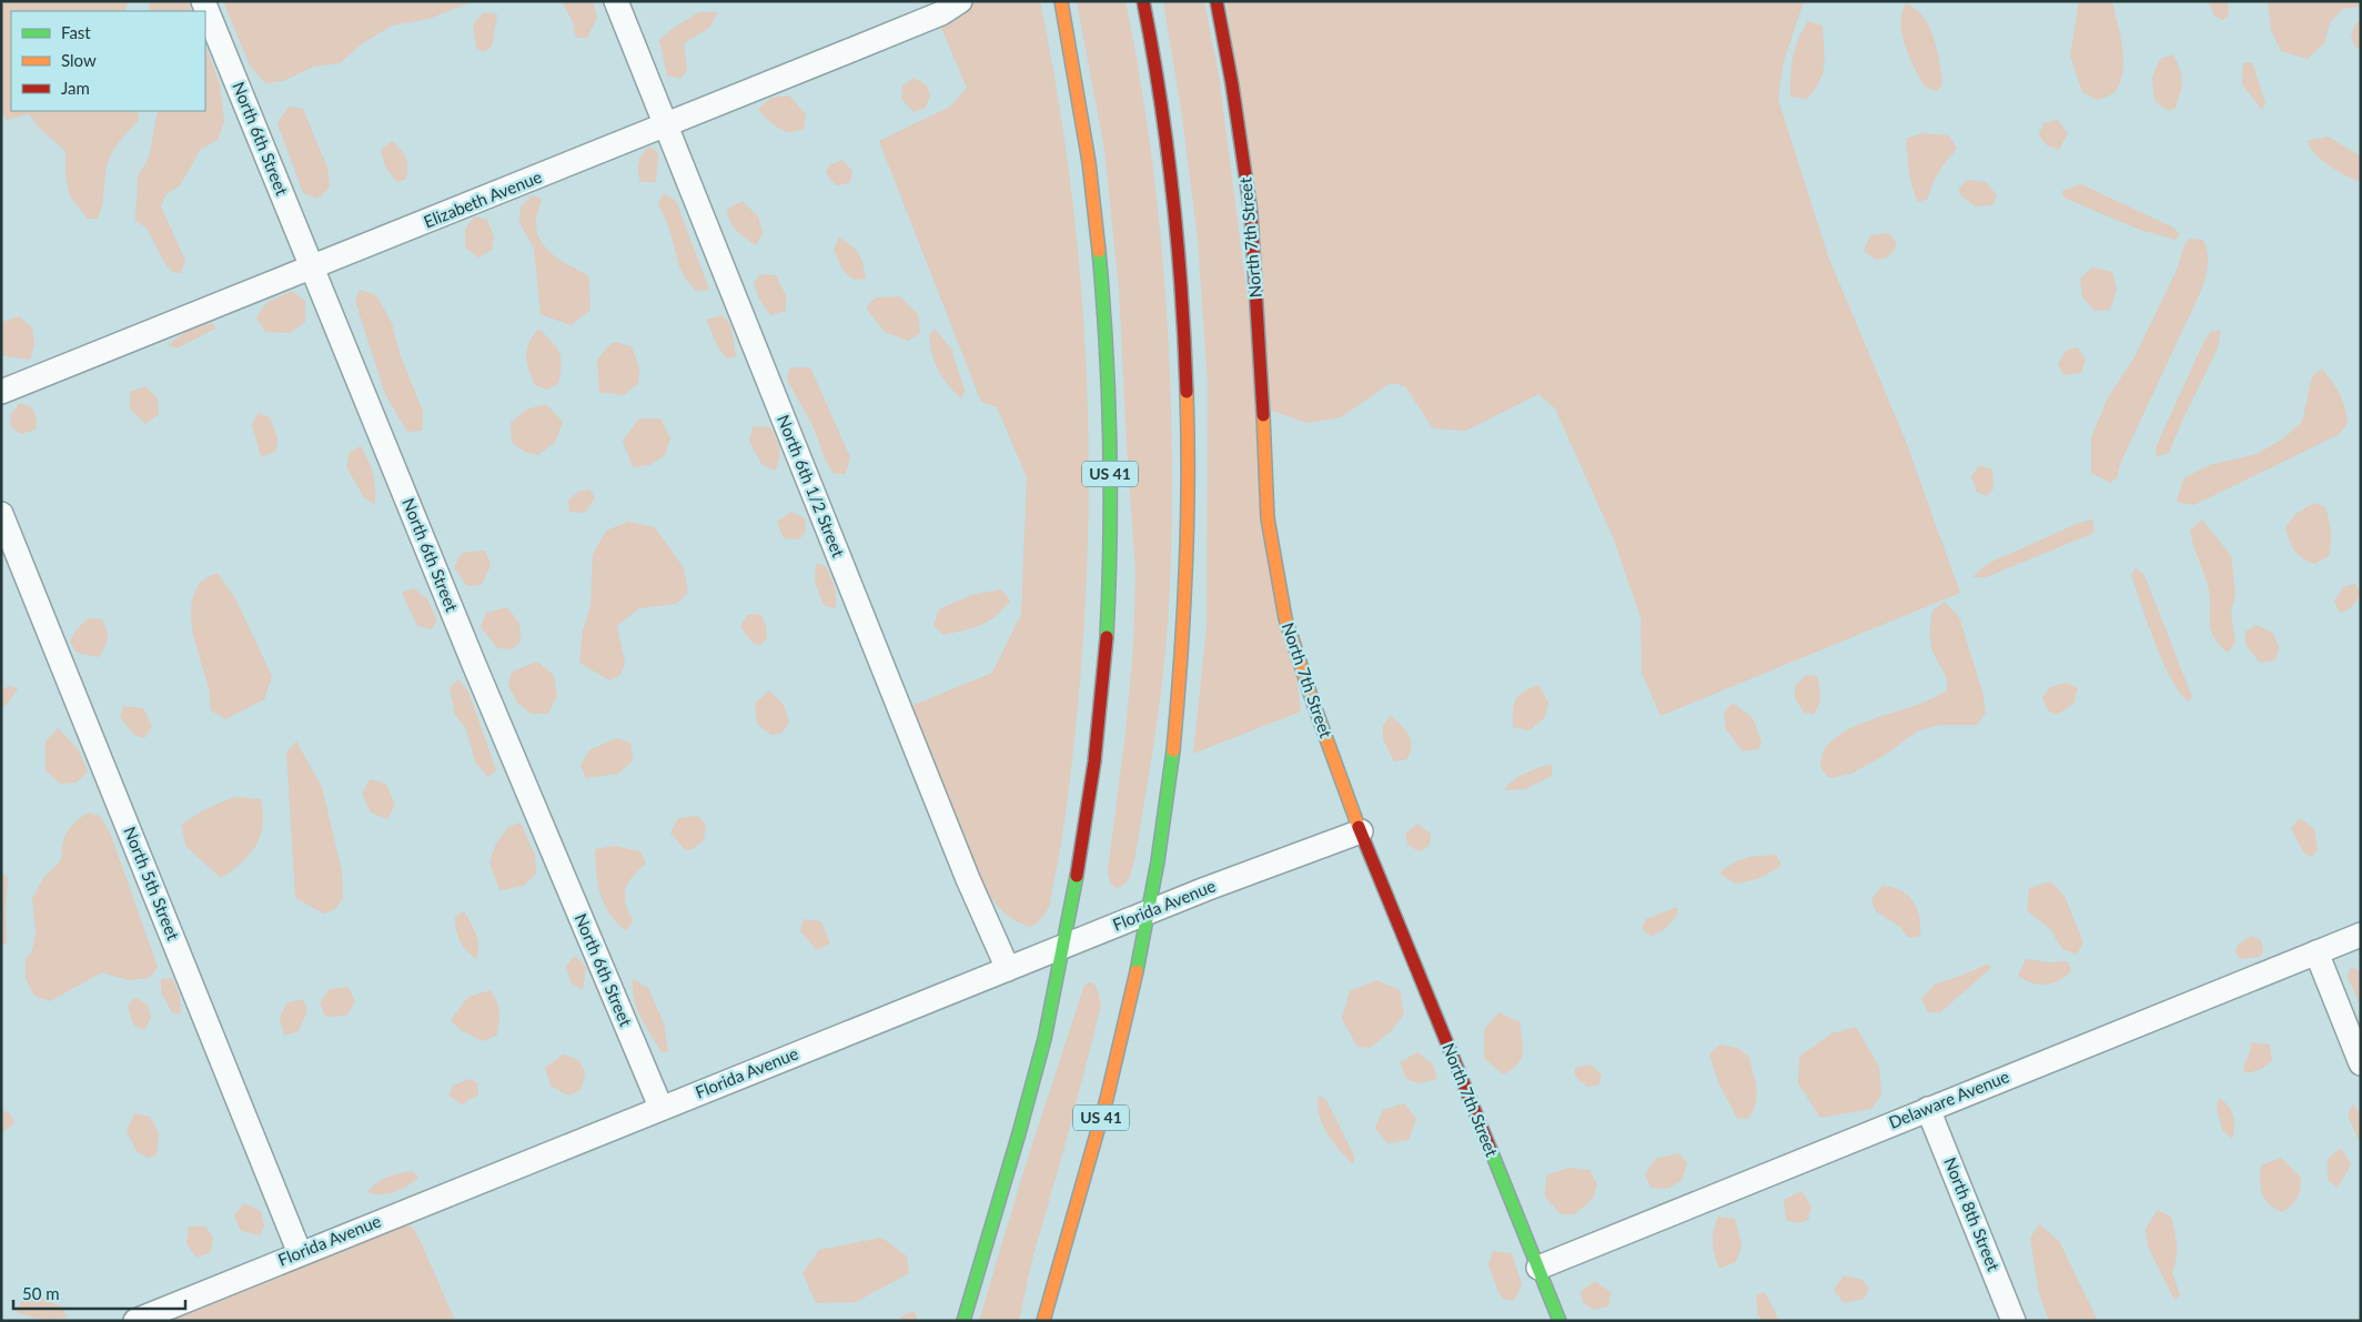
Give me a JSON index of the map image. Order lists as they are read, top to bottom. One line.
{"streets":{"main road":["North 7th Street","US 41"],"street":["North 6th Street","Elizabeth Avenue","North 6th 1/2 Street","North 5th Street","Florida Avenue","Delaware Avenue","North 8th Street"]},"crossings":[["North 6th Street","Elizabeth Avenue"],["North 6th Street","Florida Avenue"],["Elizabeth Avenue","North 6th 1/2 Street"],["North 7th Street","Florida Avenue"],["North 7th Street","Delaware Avenue"],["US 41","Florida Avenue"],["North 6th 1/2 Street","Florida Avenue"],["North 5th Street","Florida Avenue"],["Delaware Avenue","North 8th Street"]],"legend":["Fast","Slow","Jam"],"scale_bar":"50 m"}
